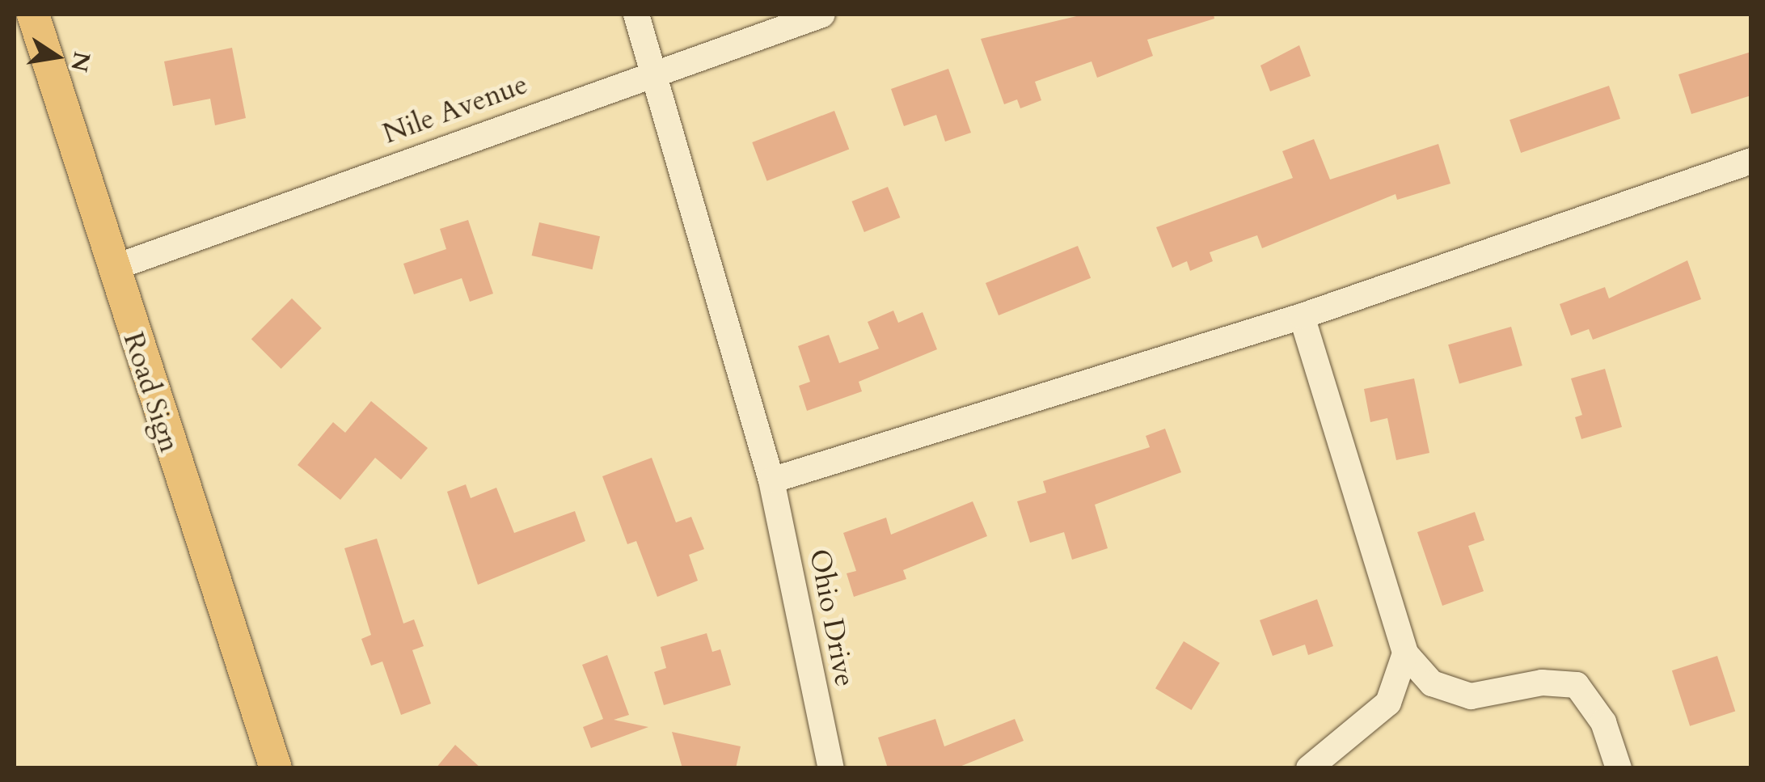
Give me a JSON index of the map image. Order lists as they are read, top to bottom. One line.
{"streets":{"main road":["Road Sign"],"street":["Nile Avenue","Ohio Drive"]},"crossings":[["Nile Avenue","Road Sign"],["Nile Avenue","Ohio Drive"]],"north":"right"}
